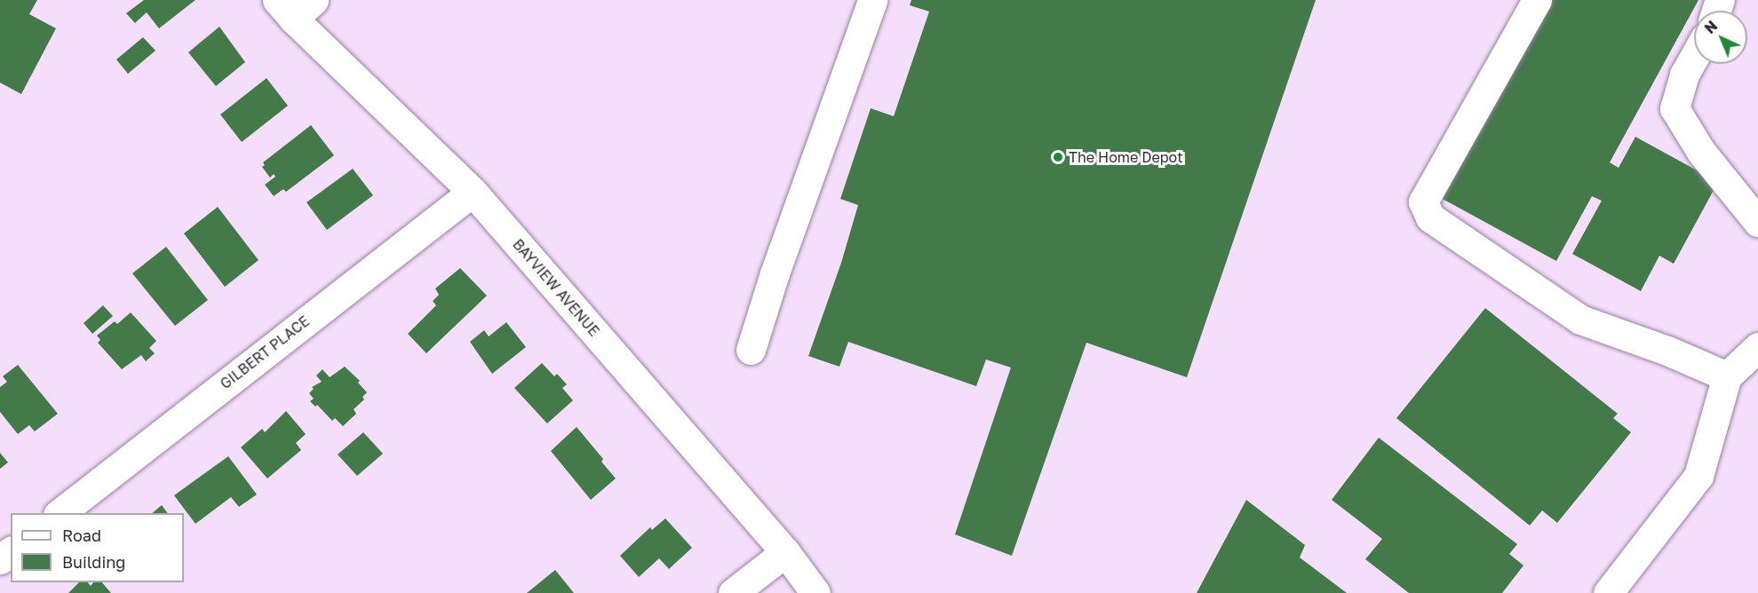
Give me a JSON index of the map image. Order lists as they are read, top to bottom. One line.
{"streets":{"street":["BAYVIEW AVENUE","GILBERT PLACE"]},"crossings":[["BAYVIEW AVENUE","GILBERT PLACE"]],"places":["The Home Depot"],"legend":["Road","Building"],"north":"top left"}
